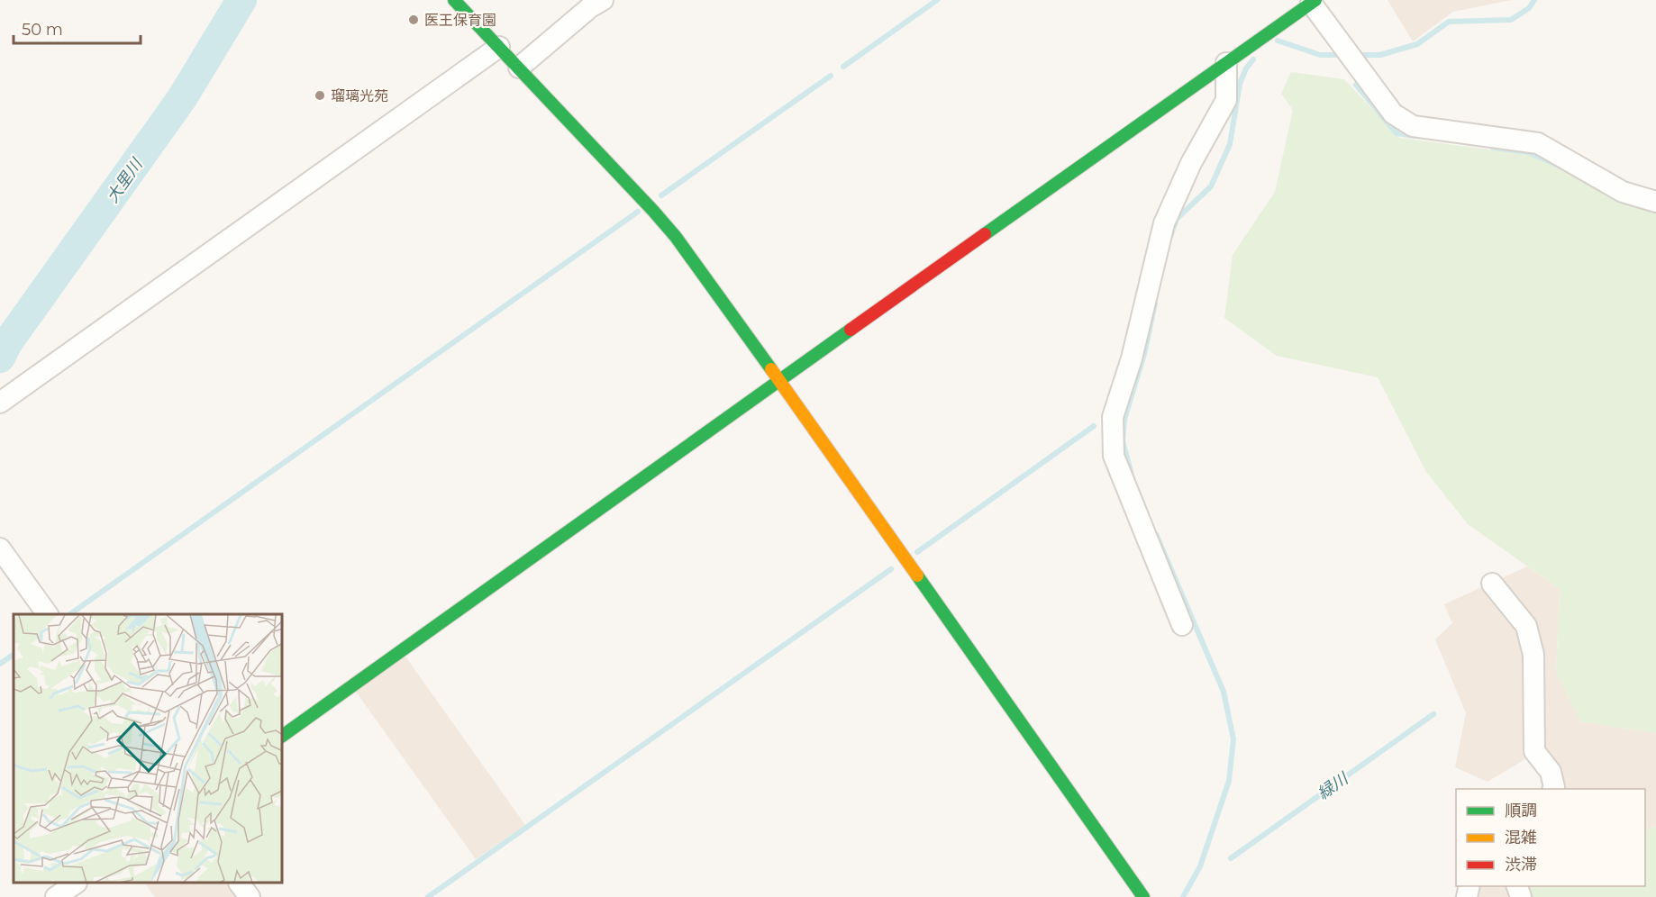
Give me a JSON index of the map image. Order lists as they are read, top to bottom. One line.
{"water":["大里川","緑川"],"places":["医王保育園","瑠璃光苑"],"legend":["順調","混雑","渋滞"],"scale_bar":"50 m"}
